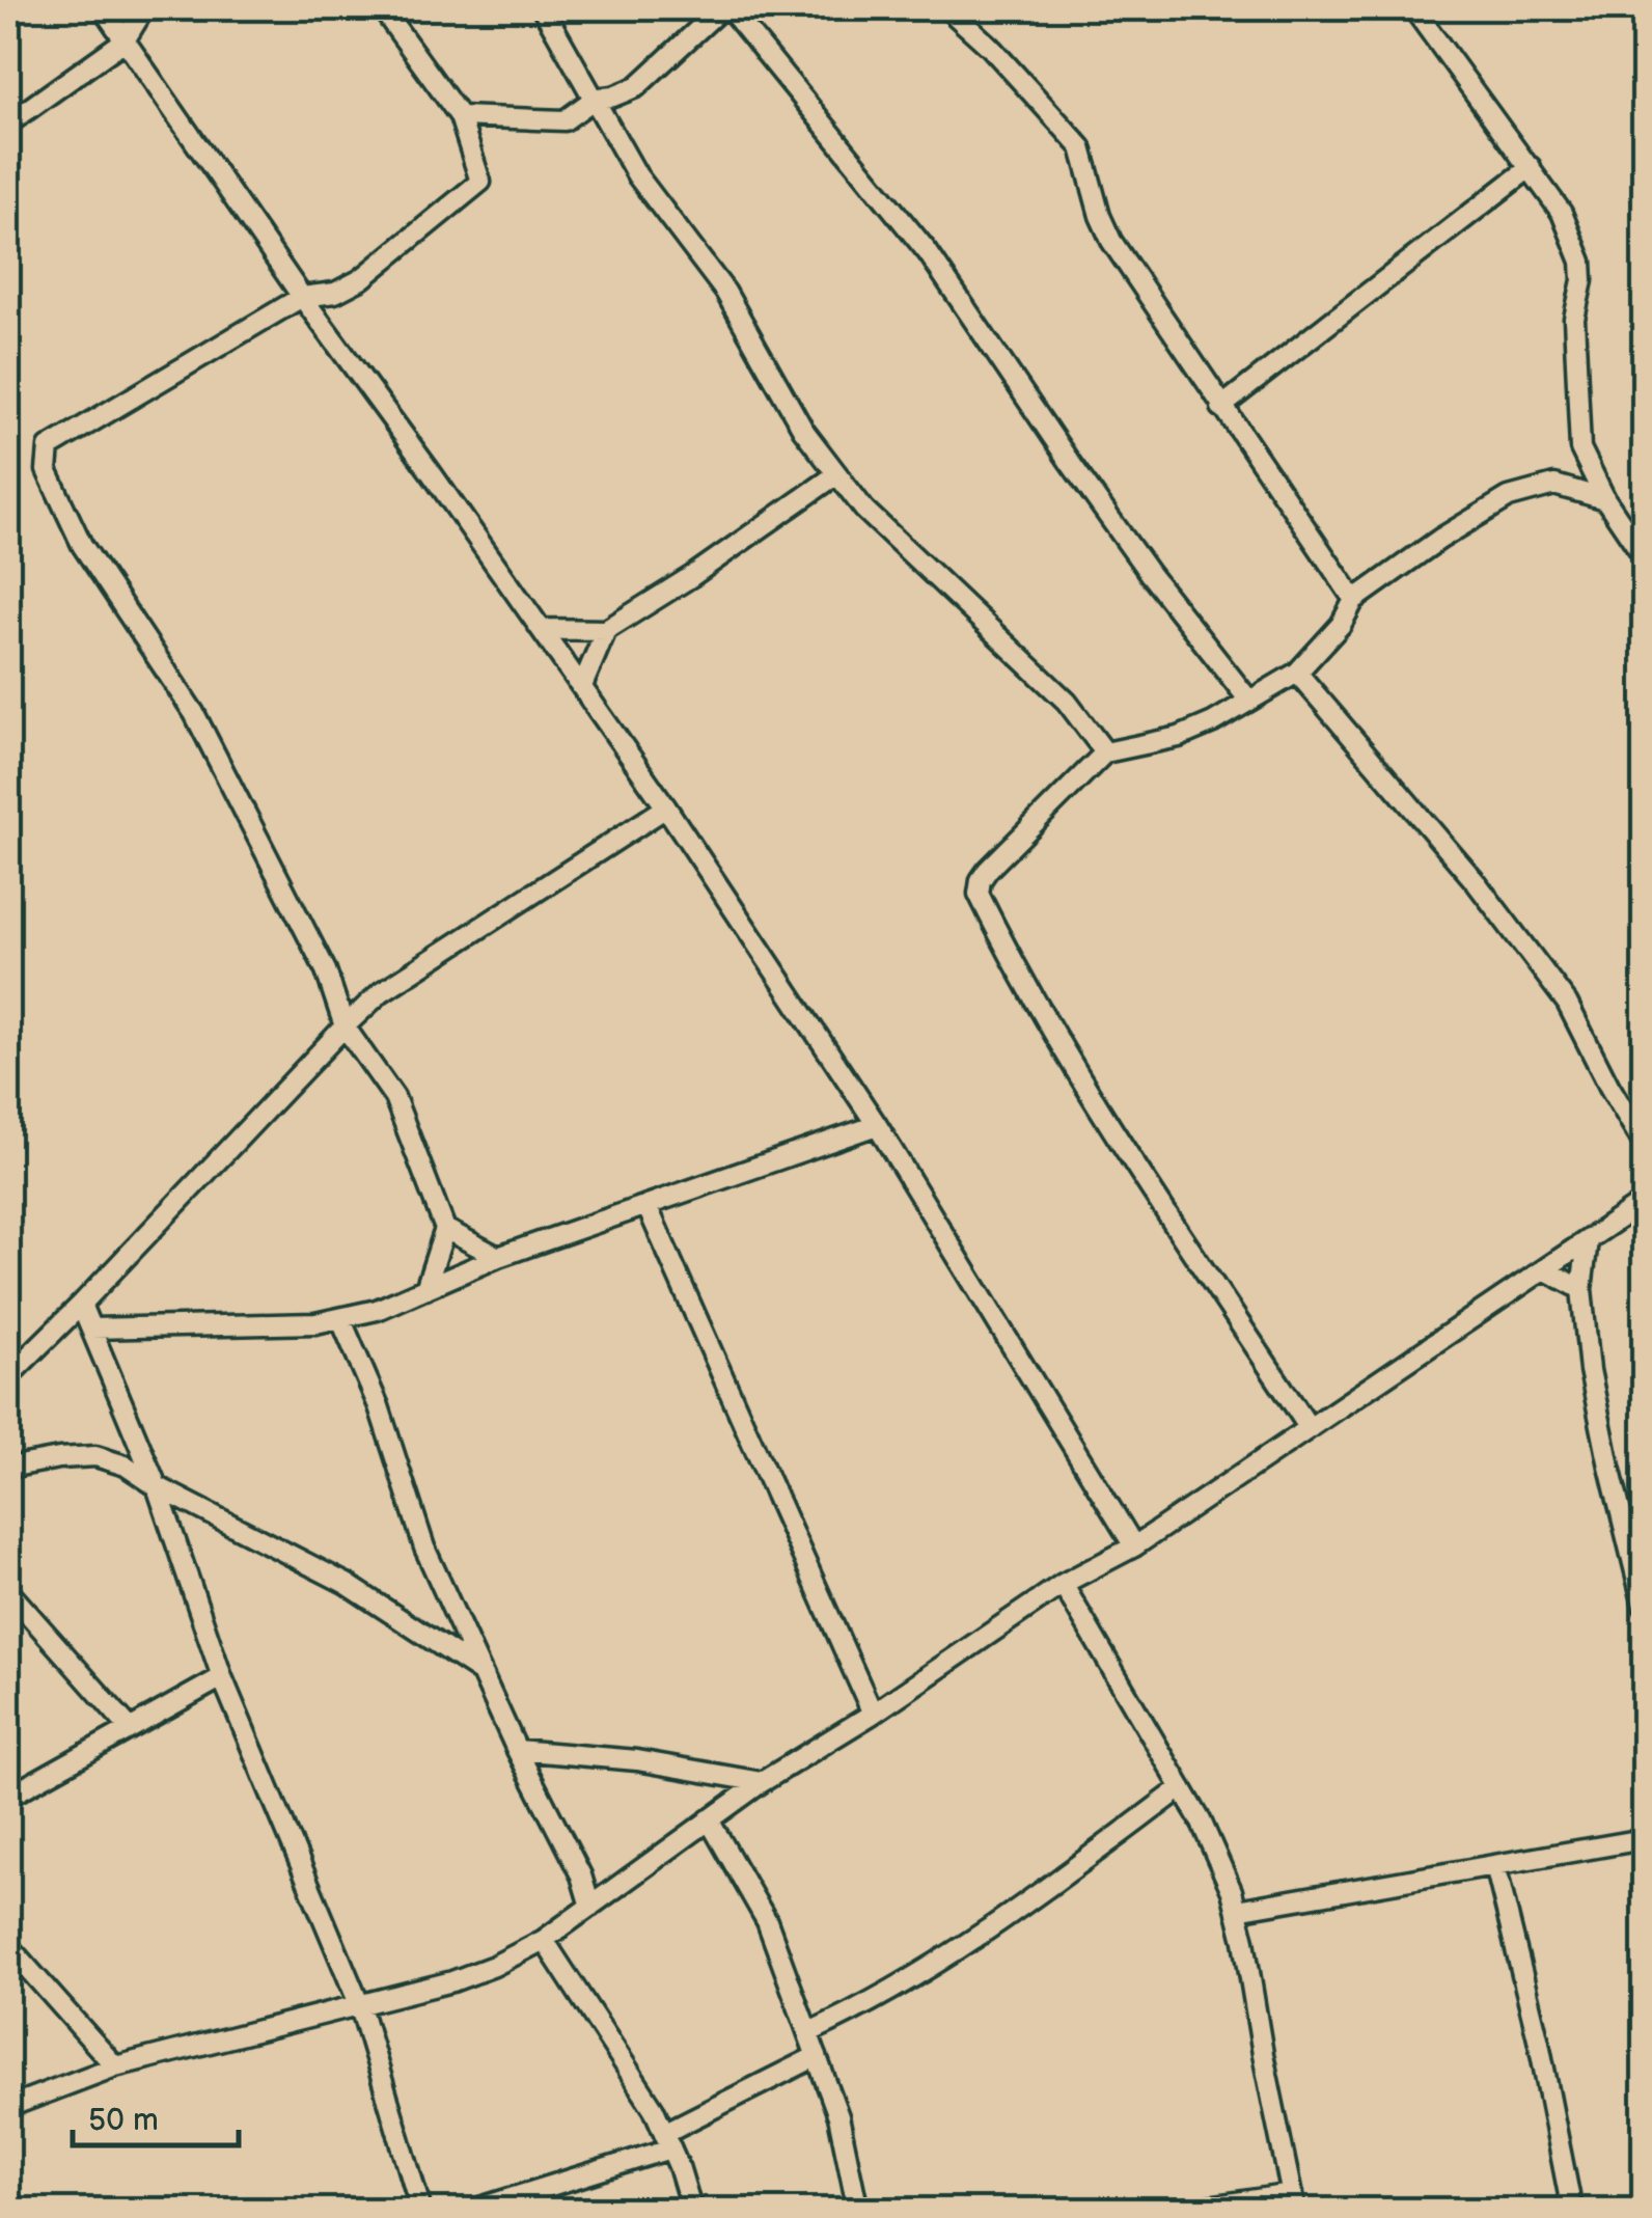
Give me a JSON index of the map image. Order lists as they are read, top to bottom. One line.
{"scale_bar":"50 m"}
